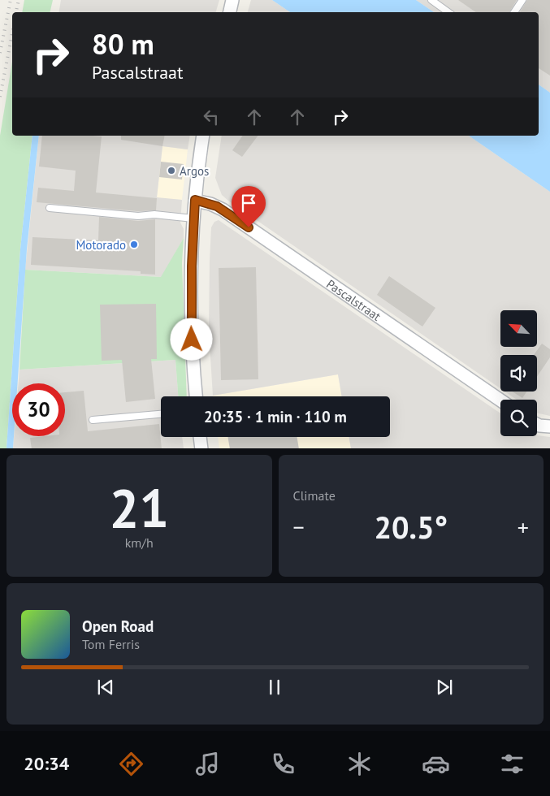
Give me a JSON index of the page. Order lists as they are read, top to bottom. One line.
{"streets":{"street":["Pascalstraat"]},"places":["Argos","Motorado"],"north":"top left","page":{"turn":["80 m","Pascalstraat"],"limit":"30","trip":"20:35 · 1 min · 110 m","tile":[["21","km/h"],"Climate"],"heat":["−","20.5°","+"],"song":["Open Road","Tom Ferris"],"tabs":"20:34"}}
